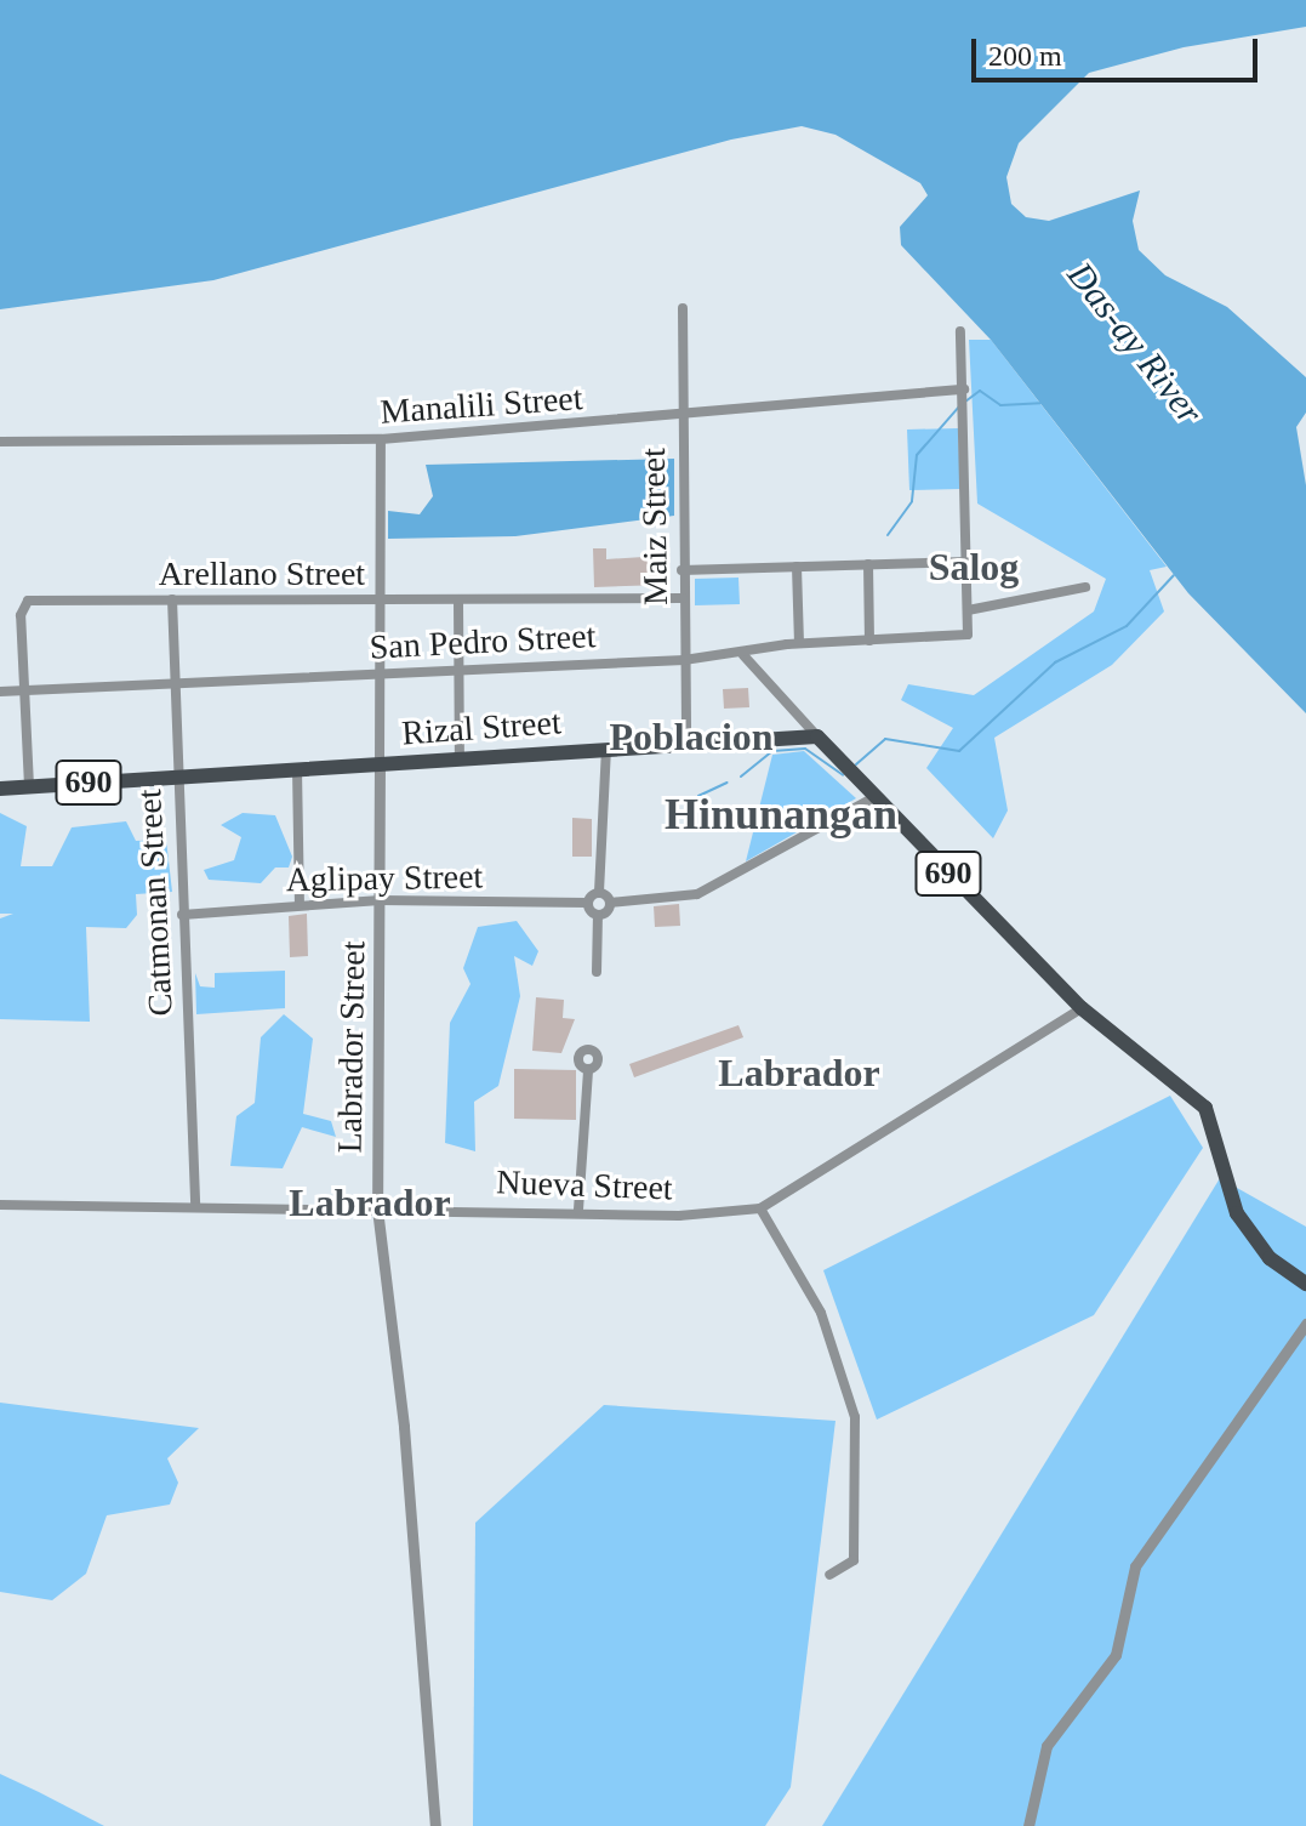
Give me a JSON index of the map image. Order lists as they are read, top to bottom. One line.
{"streets":{"main road":["Rizal Street","690"],"street":["Manalili Street","Maiz Street","Arellano Street","San Pedro Street","Aglipay Street","Catmonan Street","Labrador Street","Nueva Street"]},"crossings":[["Manalili Street","Maiz Street"],["Manalili Street","Labrador Street"],["Maiz Street","Arellano Street"],["Maiz Street","San Pedro Street"],["Maiz Street","Rizal Street"],["Arellano Street","San Pedro Street"],["Arellano Street","690"],["Arellano Street","Catmonan Street"],["Arellano Street","Labrador Street"],["San Pedro Street","Catmonan Street"],["San Pedro Street","Labrador Street"],["Rizal Street","690"],["Rizal Street","Catmonan Street"],["Rizal Street","Labrador Street"],["690","Catmonan Street"],["Aglipay Street","Catmonan Street"],["Aglipay Street","Labrador Street"],["Catmonan Street","Nueva Street"],["Labrador Street","Nueva Street"]],"districts":["Salog","Poblacion","Hinunangan","Labrador","Labrador"],"water":["Das-ay River"],"scale_bar":"200 m"}
